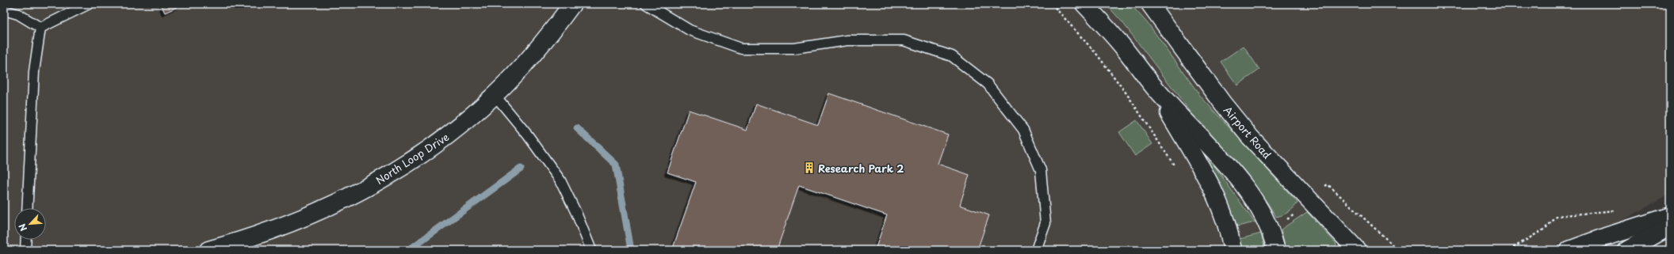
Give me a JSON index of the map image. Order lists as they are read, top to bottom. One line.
{"streets":{"main road":["Airport Road","North Loop Drive"]},"places":{"building":["Research Park 2"]},"north":"bottom left"}
